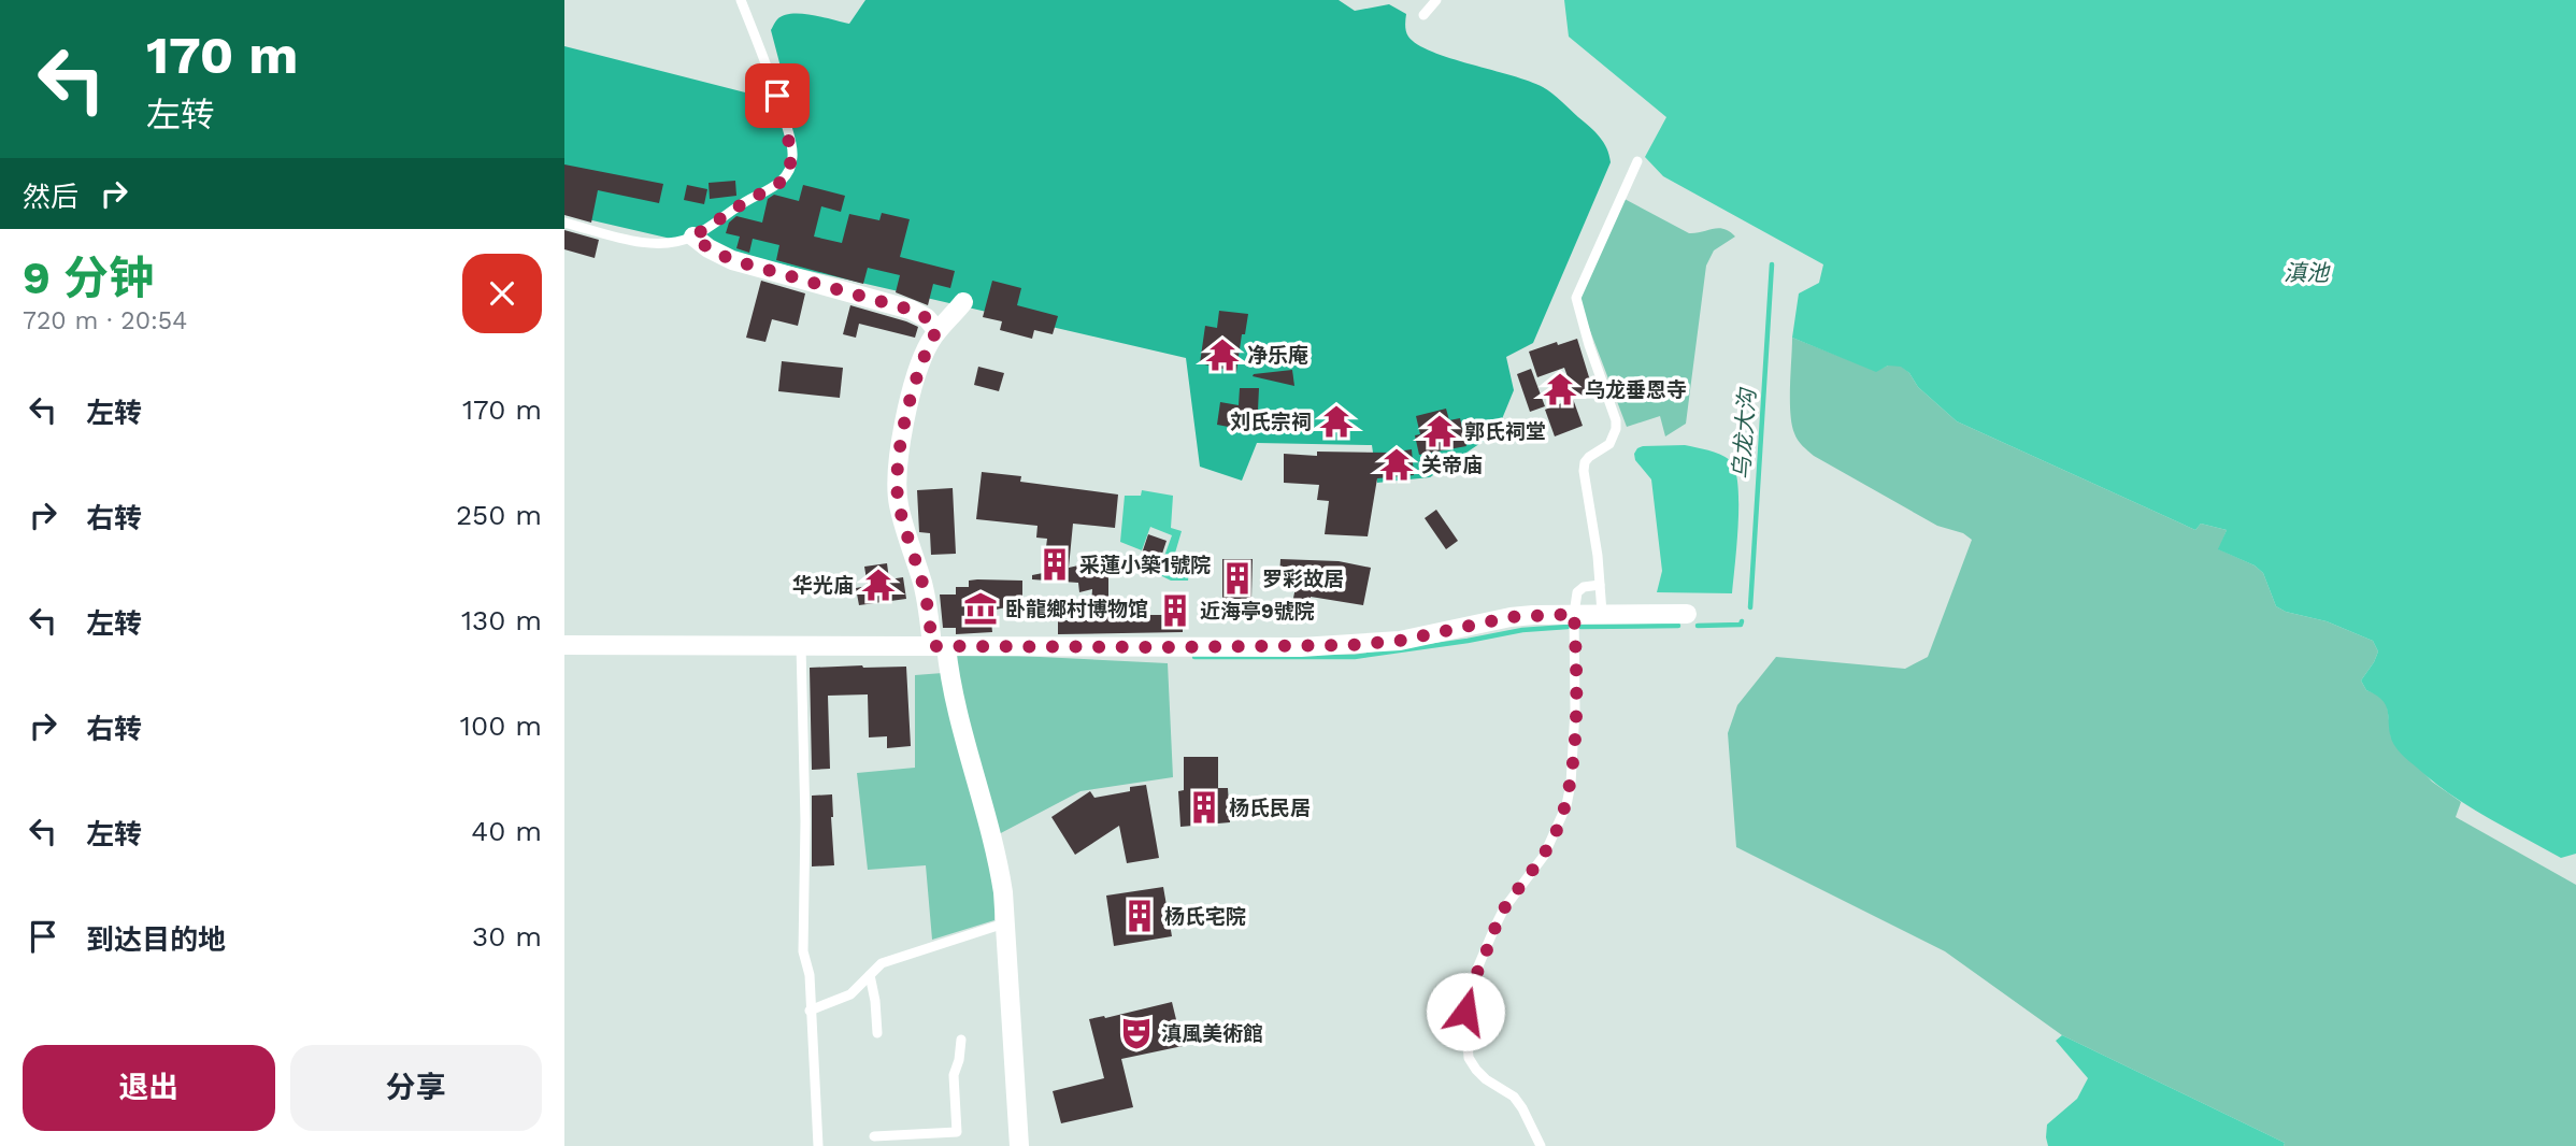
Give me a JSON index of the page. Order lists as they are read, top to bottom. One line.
{"water":["滇池","乌龙大沟"],"places":{"temple":["净乐庵","乌龙垂恩寺","刘氏宗祠","郭氏祠堂","关帝庙","华光庙"],"building":["采蓮小築1號院","罗彩故居","近海亭9號院","杨氏民居","杨氏宅院"],"museum":["卧龍鄉村博物馆"],"theatre":["滇風美術館"]},"page":{"turn":["170 m","左转"],"then":"然后","heading":["9 分钟","720 m · 20:54"],"list":[{"name":"左转","value":"170 m"},{"name":"右转","value":"250 m"},{"name":"左转","value":"130 m"},{"name":"右转","value":"100 m"},{"name":"左转","value":"40 m"},{"name":"到达目的地","value":"30 m"}],"buttons":["退出","分享"]}}
